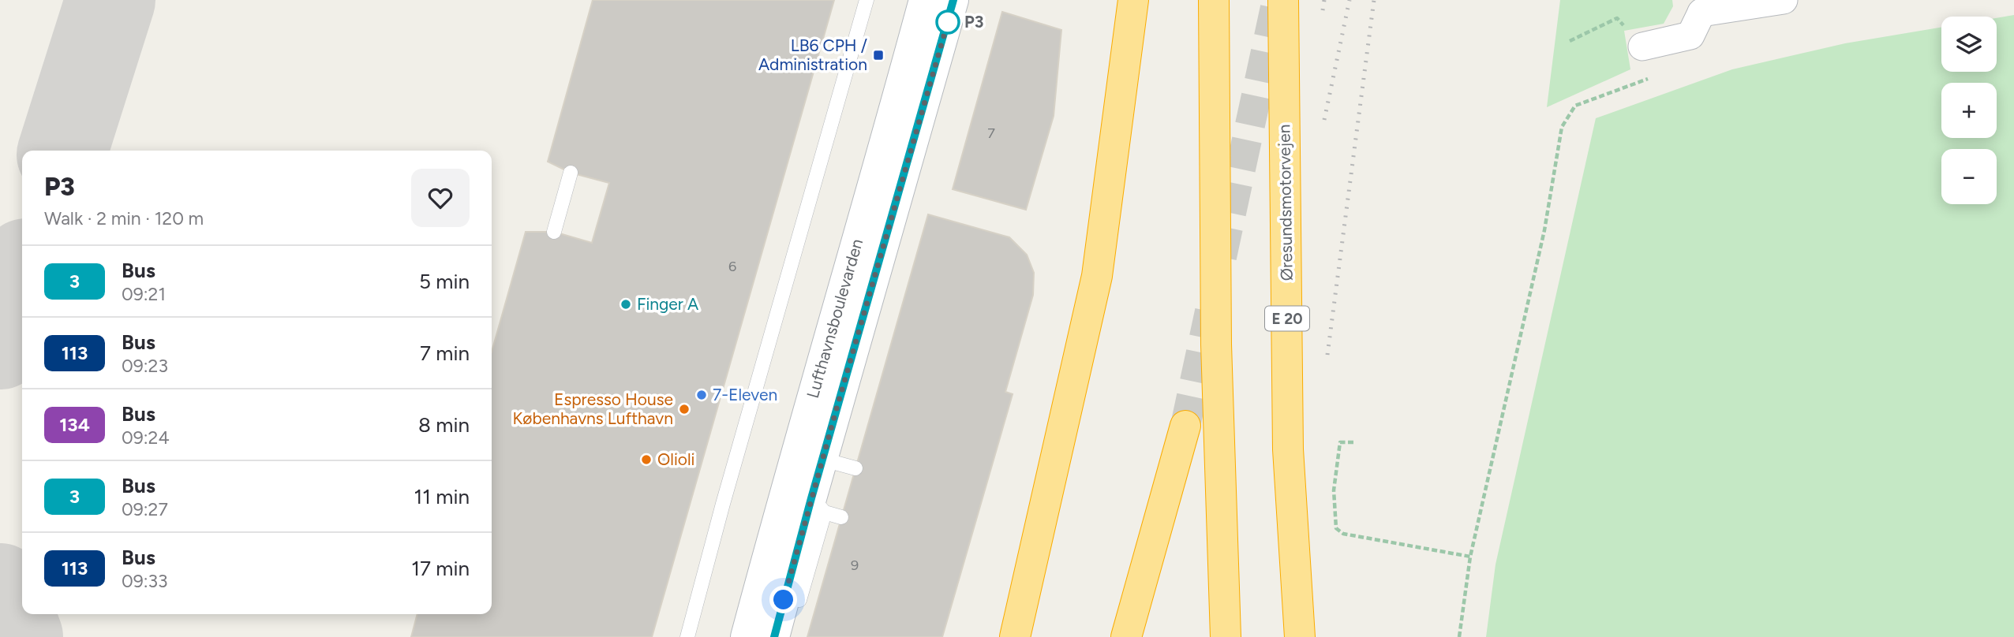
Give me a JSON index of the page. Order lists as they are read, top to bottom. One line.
{"streets":{"highway":["Øresundsmotorvejen","E 20"],"street":["Lufthavnsboulevarden"]},"places":{"other":["P3","Finger A","7-Eleven","Espresso House Københavns Lufthavn","Olioli"],"transit":["LB6 CPH / Administration"]},"lines":["bus line 3"],"house_numbers":["7","6","9"],"page":{"map_buttons":["+","−"],"heading":["P3","Walk · 2 min · 120 m"],"list":[{"mark":"3","name":"Bus","note":"09:21","value":"5 min"},{"mark":"113","name":"Bus","note":"09:23","value":"7 min"},{"mark":"134","name":"Bus","note":"09:24","value":"8 min"},{"mark":"3","name":"Bus","note":"09:27","value":"11 min"},{"mark":"113","name":"Bus","note":"09:33","value":"17 min"}]}}
